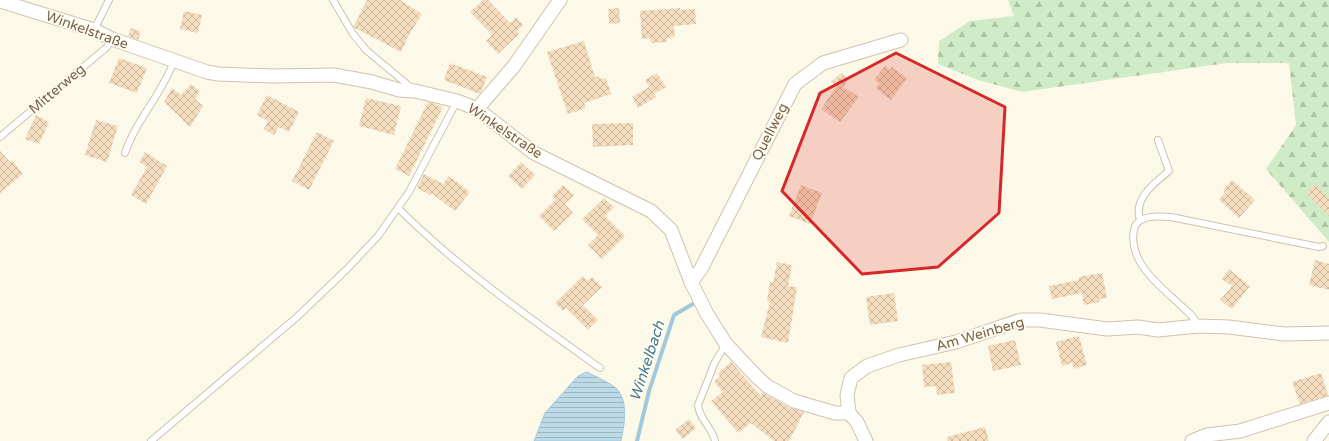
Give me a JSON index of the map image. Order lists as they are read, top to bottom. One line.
{"streets":{"street":["Winkelstraße","Quellweg","Am Weinberg"],"lane":["Mitterweg"]},"crossings":[["Winkelstraße","Mitterweg"],["Winkelstraße","Quellweg"],["Winkelstraße","Am Weinberg"]],"water":["Winkelbach"]}
